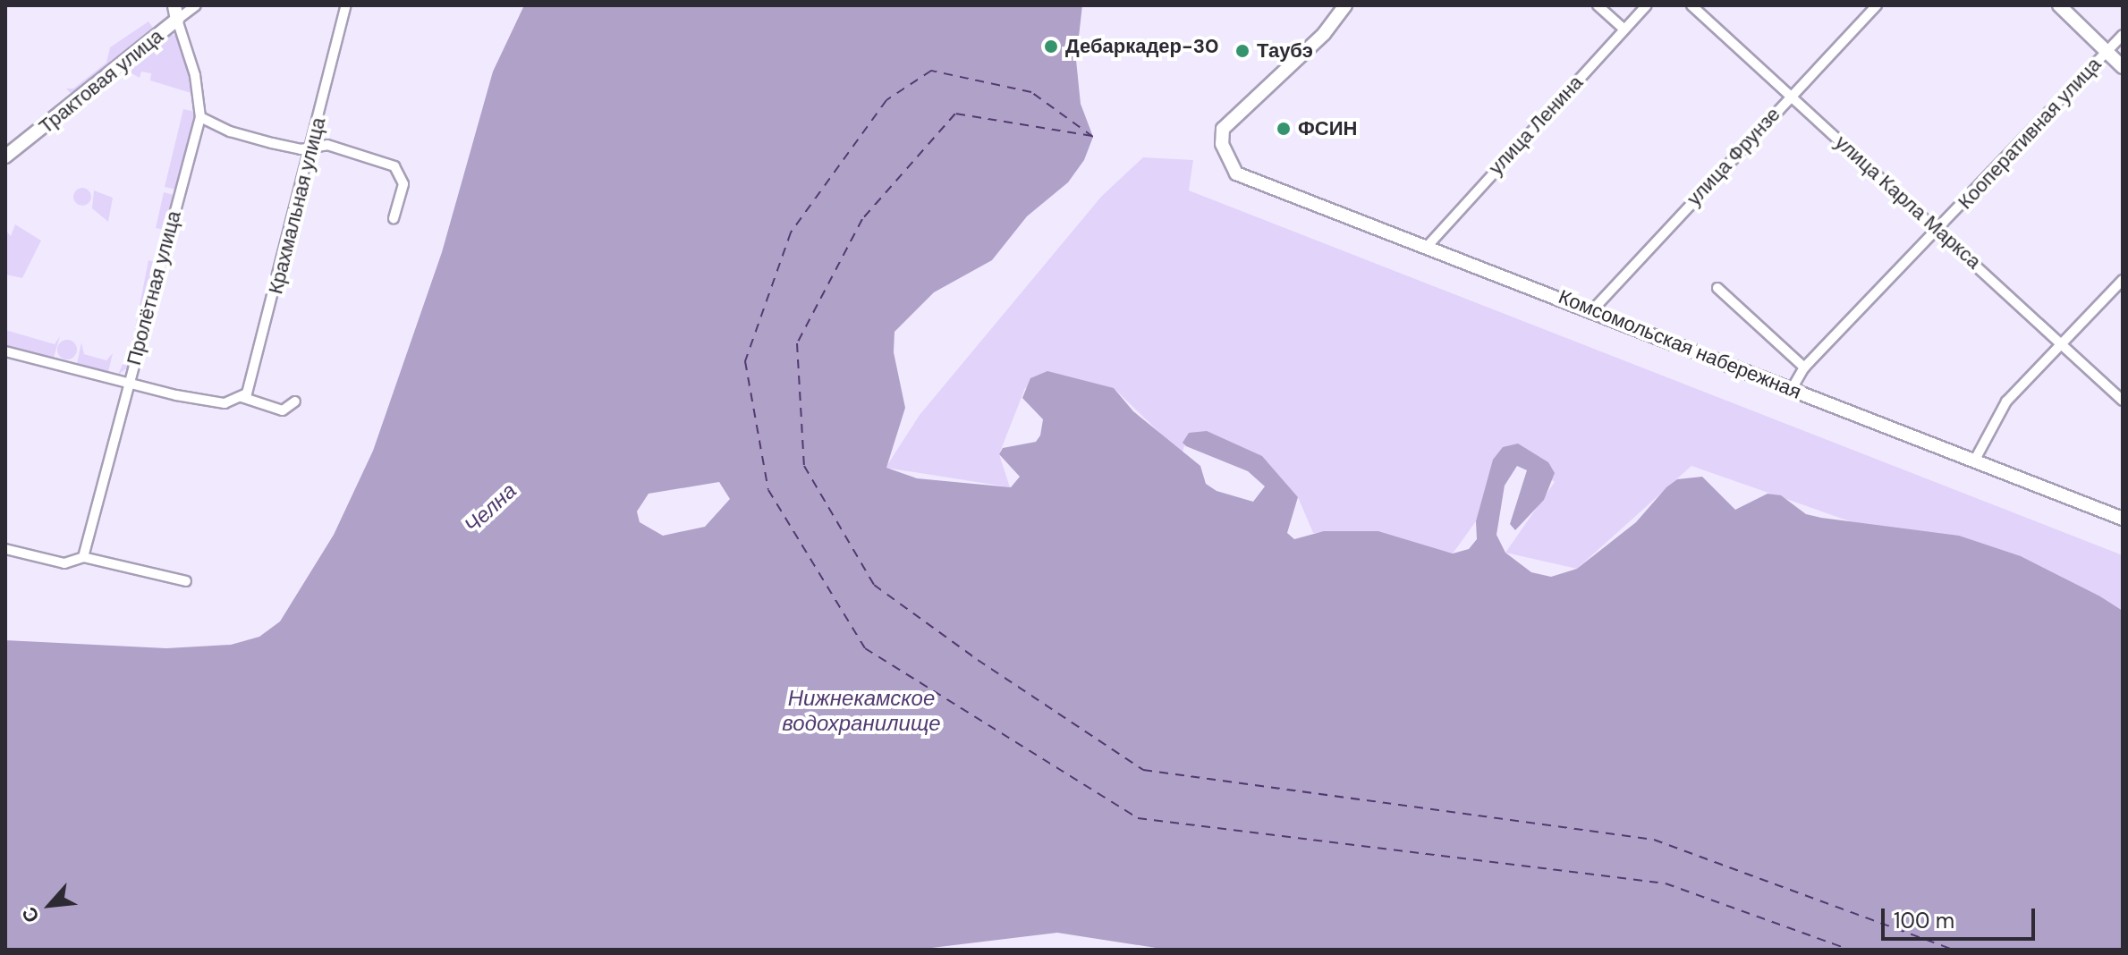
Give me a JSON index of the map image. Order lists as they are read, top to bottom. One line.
{"streets":{"street":["Трактовая улица","улица Ленина","Кооперативная улица","улица Фрунзе","улица Карла Маркса","Крахмальная улица","Пролётная улица","Комсомольская набережная"]},"crossings":[["Трактовая улица","Пролётная улица"],["улица Ленина","Комсомольская набережная"],["Кооперативная улица","улица Карла Маркса"],["Кооперативная улица","Комсомольская набережная"],["улица Фрунзе","улица Карла Маркса"],["улица Фрунзе","Комсомольская набережная"]],"water":["Челна","Нижнекамское водохранилище"],"places":["Дебаркадер-30","Таубэ","ФСИН"],"scale_bar":"100 m","north":"bottom left"}
